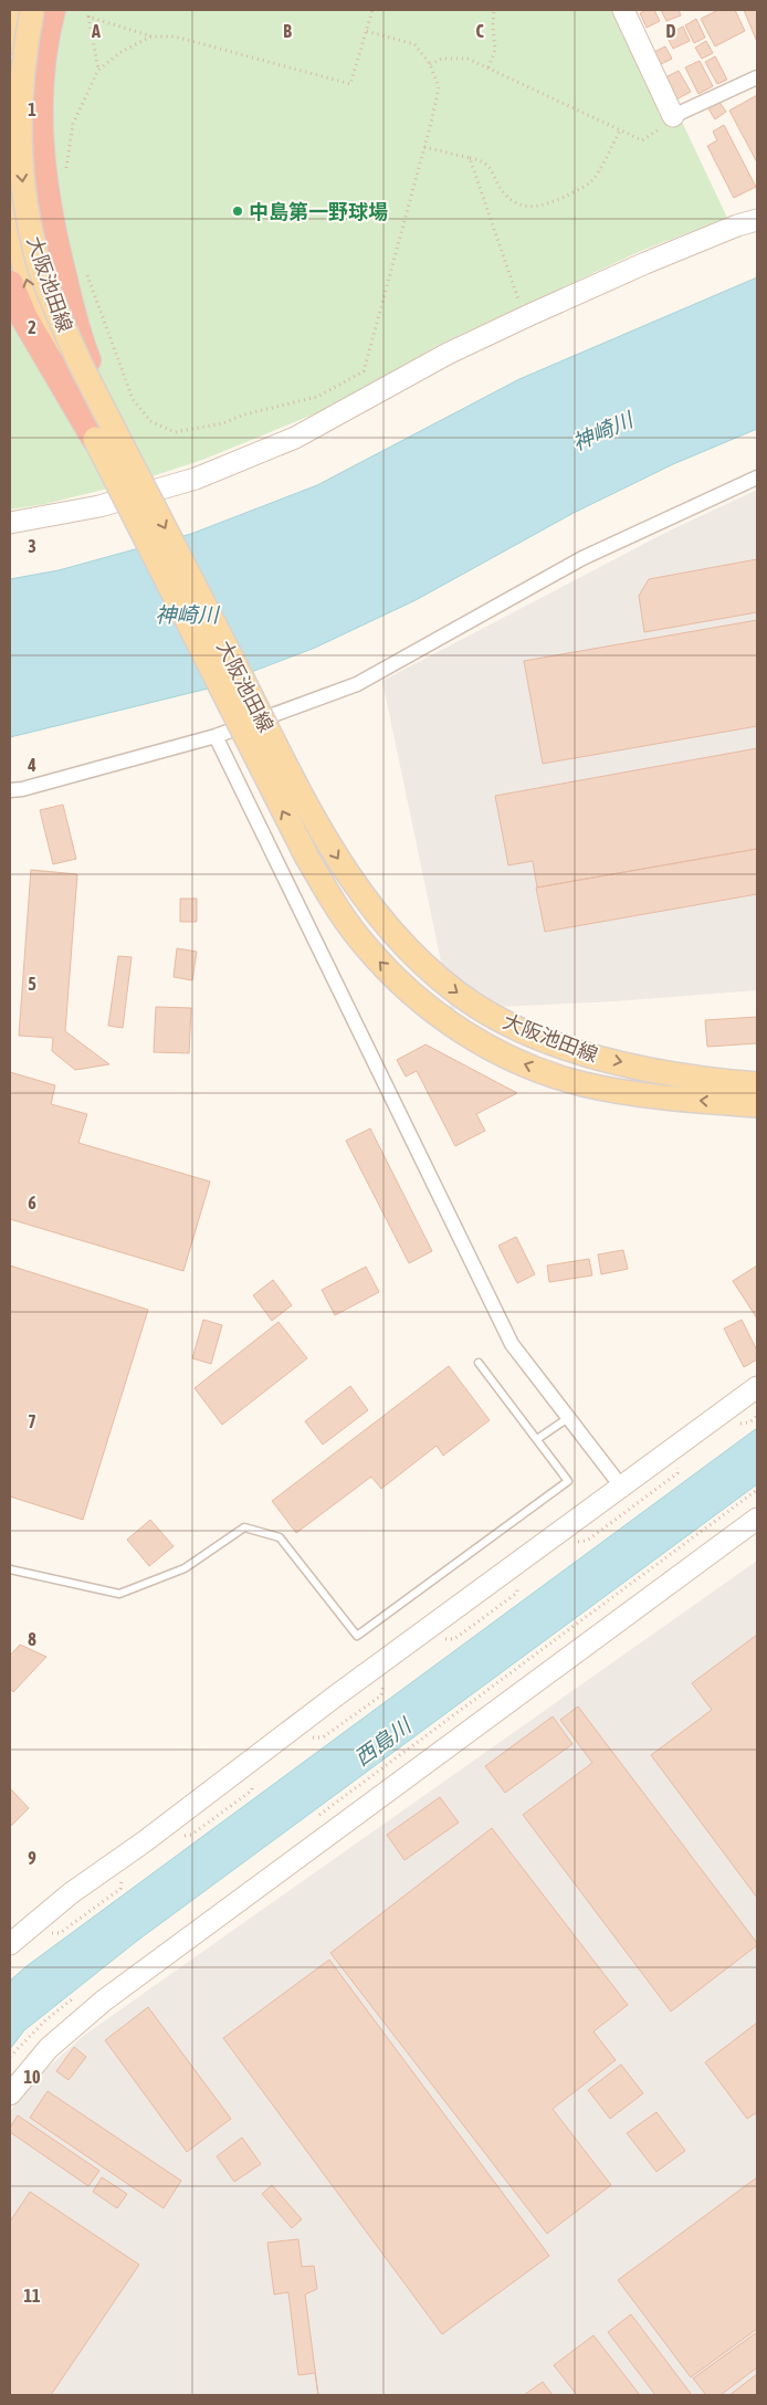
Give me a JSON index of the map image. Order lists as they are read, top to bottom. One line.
{"streets":{"main road":["大阪池田線"]},"water":["神崎川","西島川"],"places":["中島第一野球場"],"grid":{"columns":["A","B","C","D"],"rows":["1","2","3","4","5","6","7","8","9","10","11"]}}
